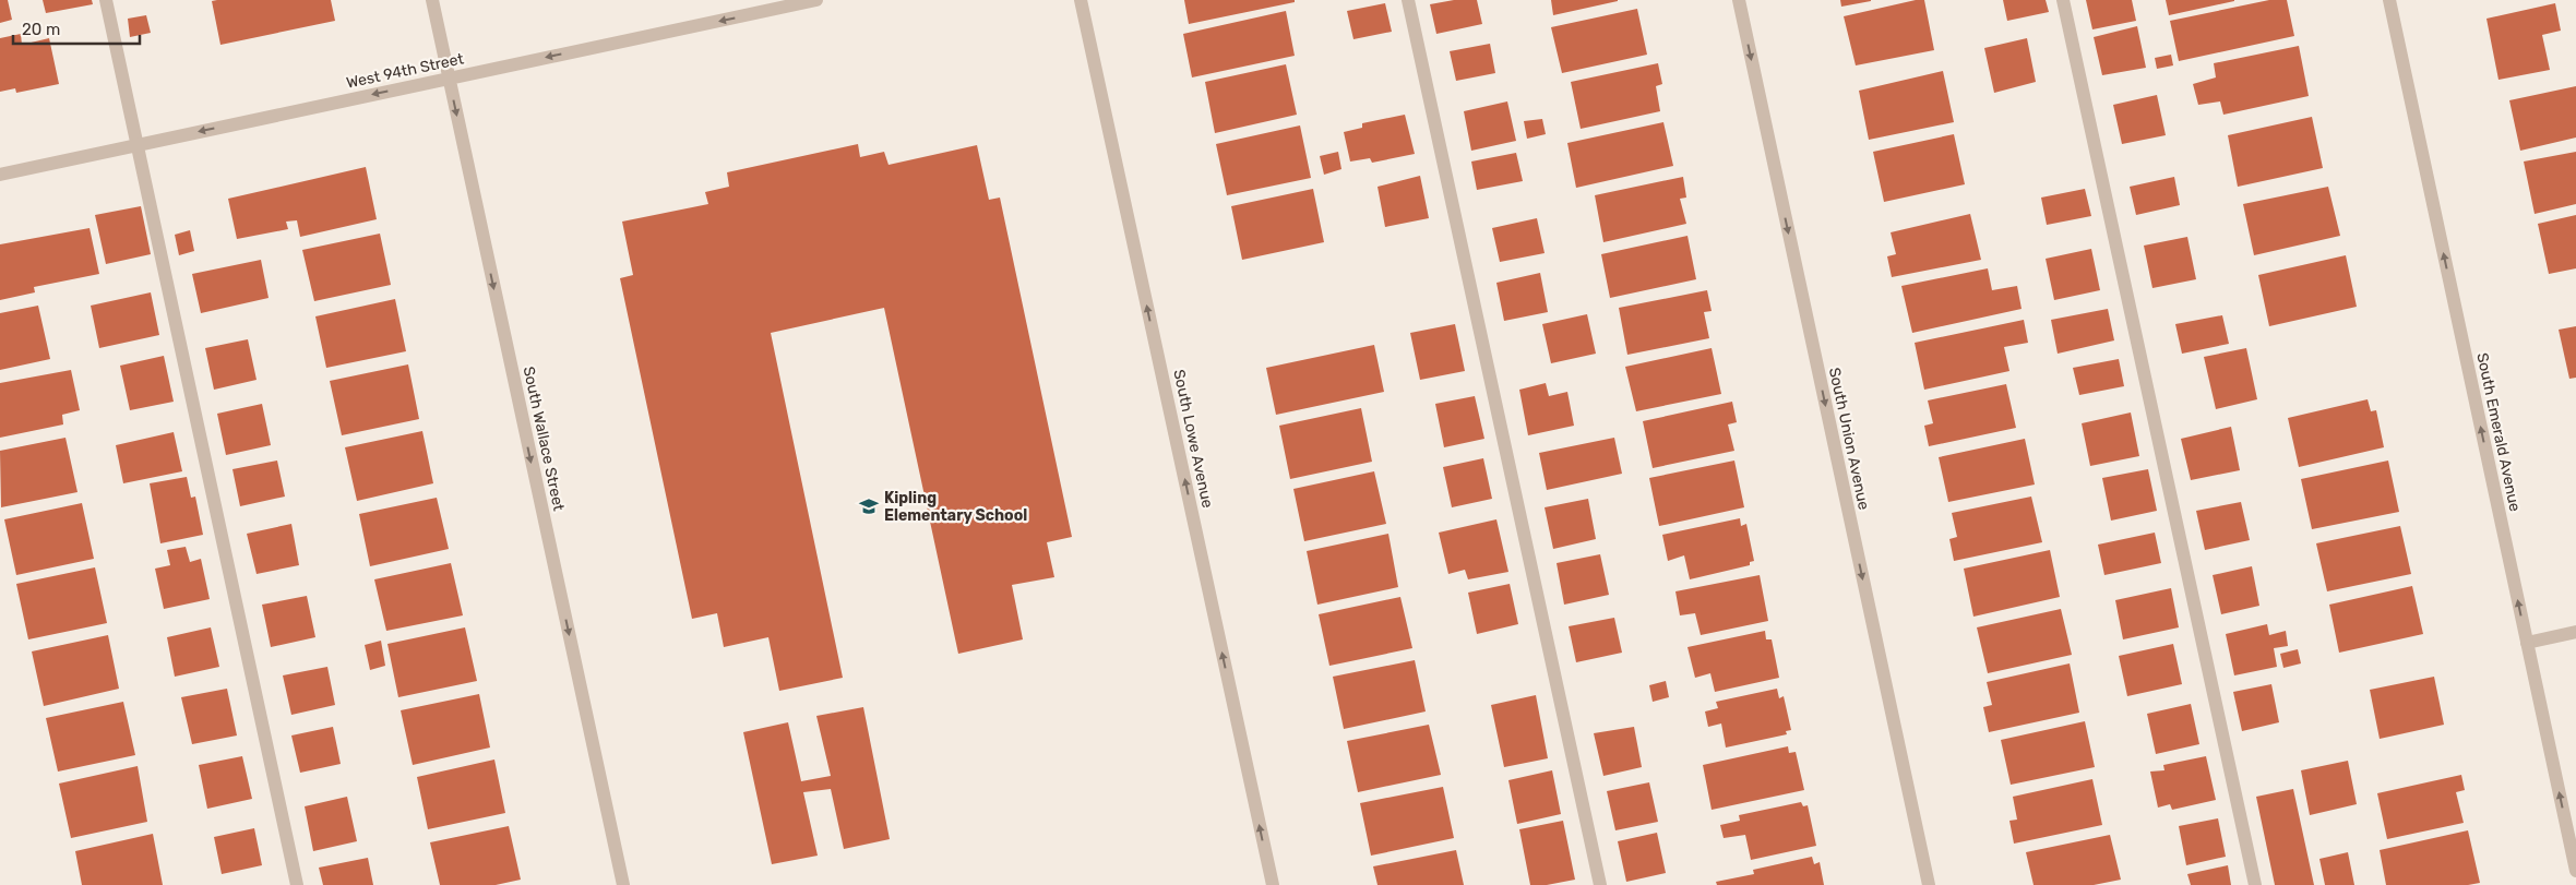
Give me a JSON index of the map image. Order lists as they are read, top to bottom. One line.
{"streets":{"street":["West 94th Street","South Emerald Avenue","South Wallace Street","South Lowe Avenue","South Union Avenue"]},"crossings":[["West 94th Street","South Wallace Street"]],"one_way":["West 94th Street","South Emerald Avenue","South Wallace Street","South Lowe Avenue","South Union Avenue"],"places":{"school or university":["Kipling Elementary School"]},"scale_bar":"20 m"}
